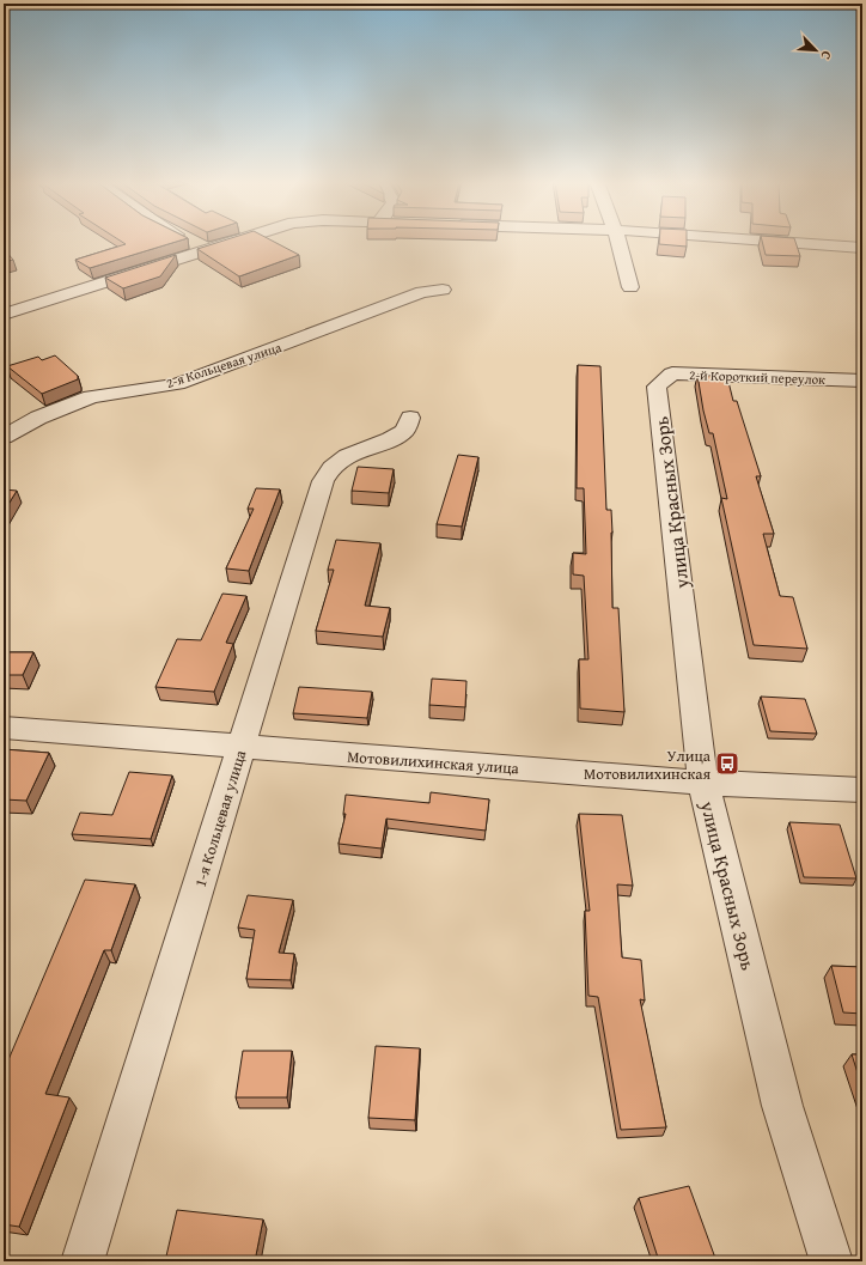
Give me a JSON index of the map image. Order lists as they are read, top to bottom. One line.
{"streets":{"street":["2-я Кольцевая улица","2-й Короткий переулок","улица Красных Зорь","Мотовилихинская улица","1-я Кольцевая улица"]},"crossings":[["2-й Короткий переулок","улица Красных Зорь"],["улица Красных Зорь","Мотовилихинская улица"],["Мотовилихинская улица","1-я Кольцевая улица"]],"places":{"bus stop":["Улица Мотовилихинская"]},"north":"bottom right"}
